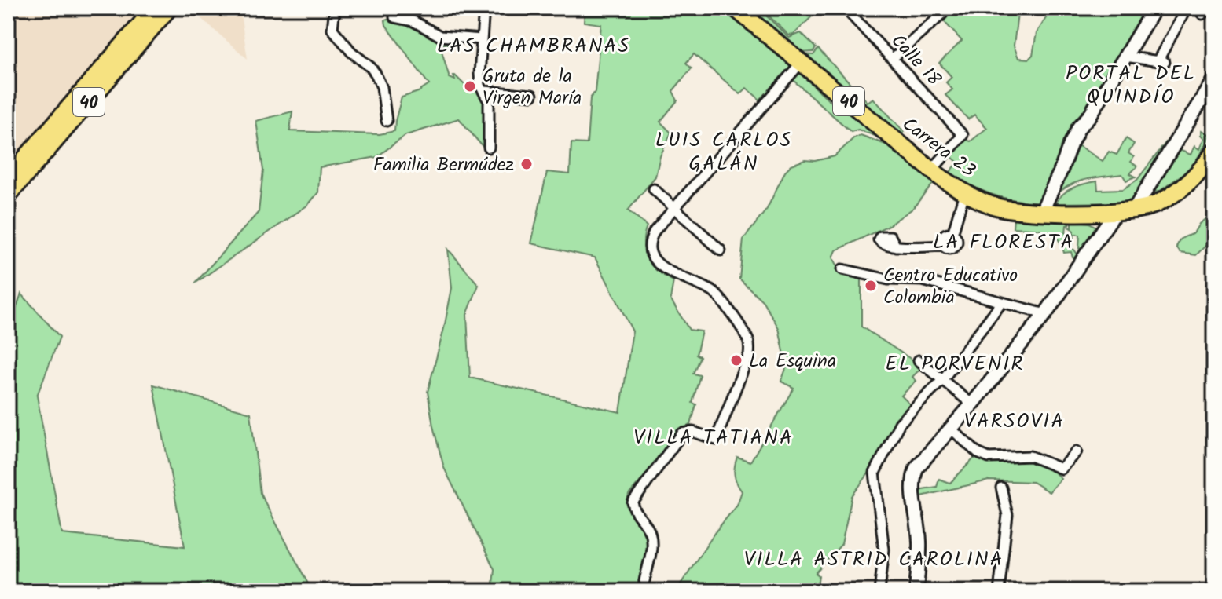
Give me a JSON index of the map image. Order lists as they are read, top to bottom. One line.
{"streets":{"highway":["40","Carrera 23"],"street":["Calle 18"]},"crossings":[["Calle 18","Carrera 23"]],"districts":["LAS CHAMBRANAS","PORTAL DEL QUINDÍO","LUIS CARLOS GALÁN","LA FLORESTA","EL PORVENIR","VARSOVIA","VILLA TATIANA","VILLA ASTRID CAROLINA"],"places":["Gruta de la Virgen María","Familia Bermúdez","Centro Educativo Colombia","La Esquina"]}
